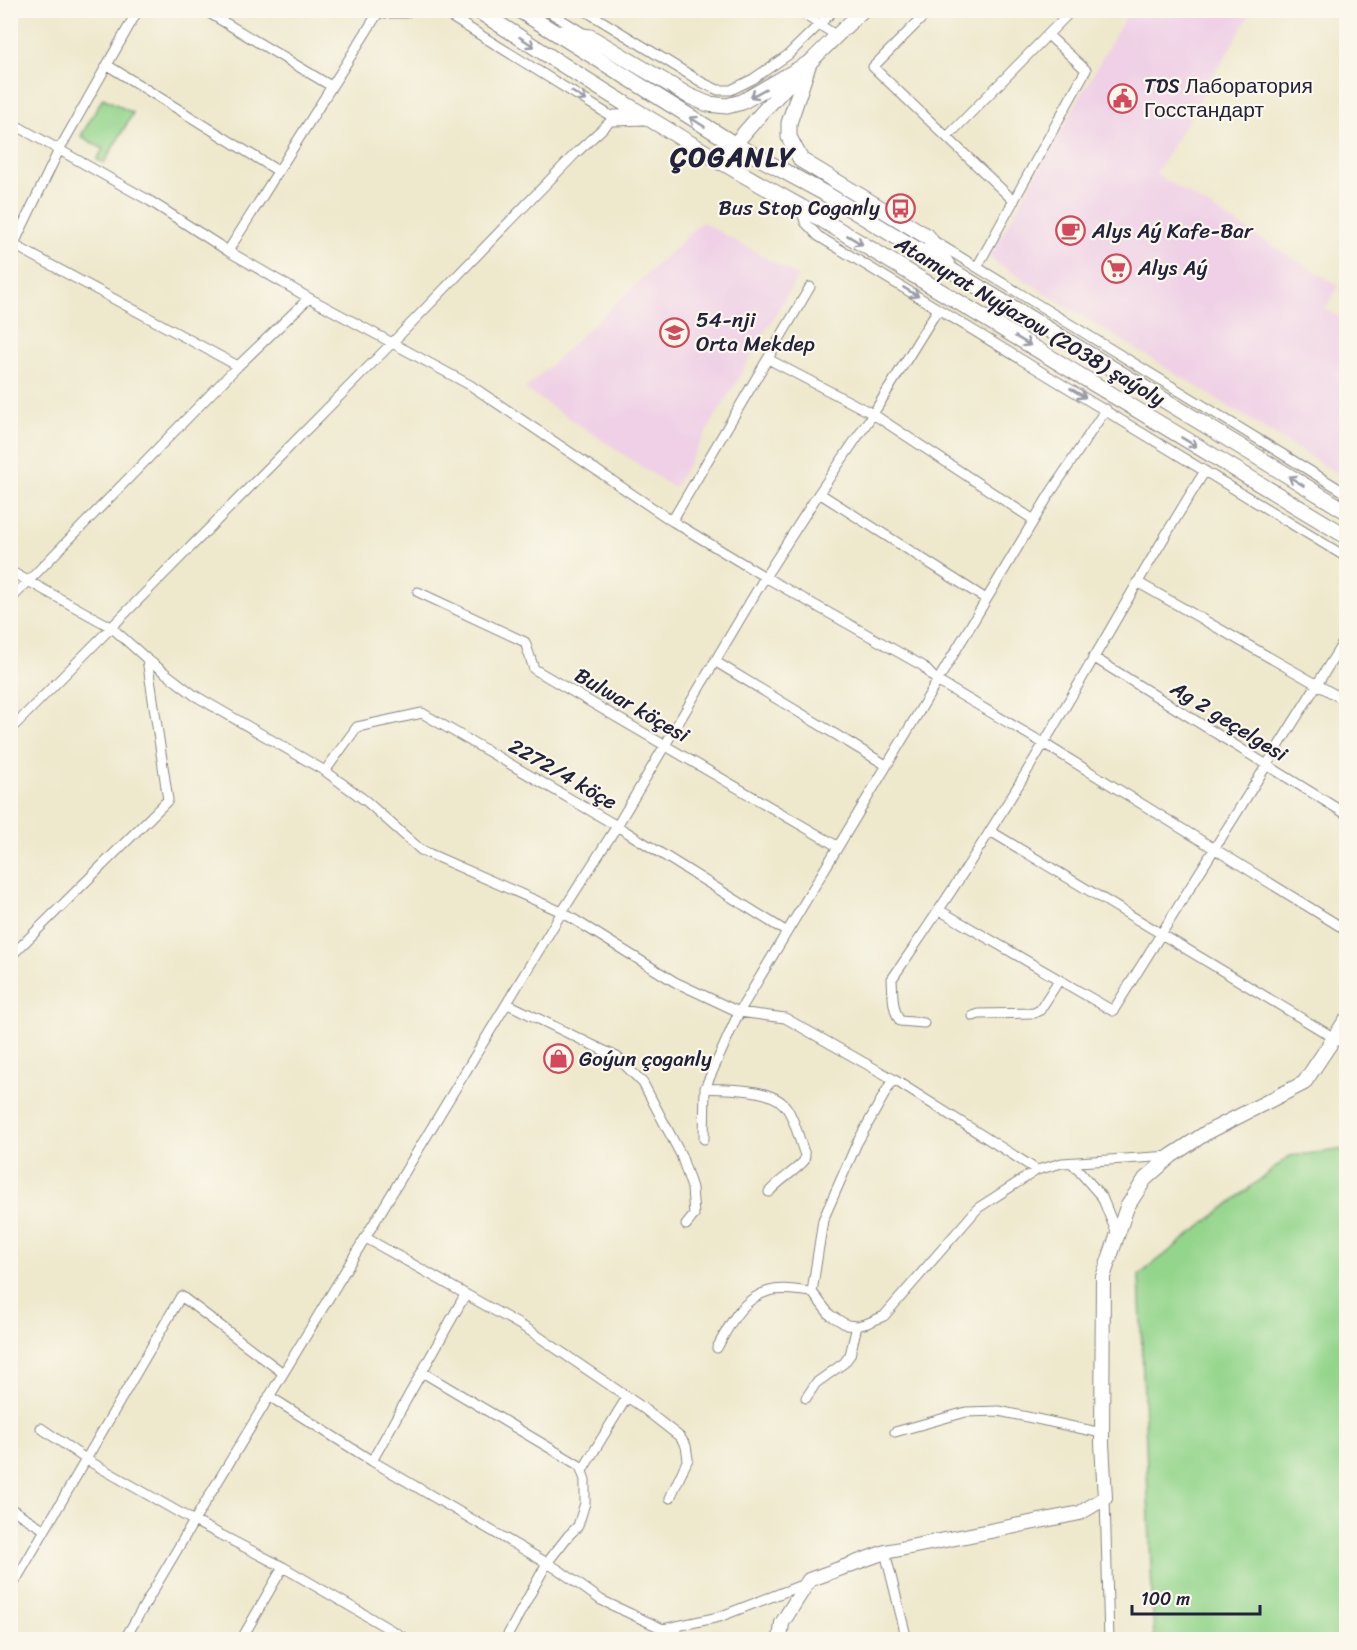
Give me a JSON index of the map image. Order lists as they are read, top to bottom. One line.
{"streets":{"main road":["Atamyrat Nyýazow (2038) şaýoly"],"street":["Bulwar köçesi","Ag 2 geçelgesi","2272/4 köçe"]},"districts":["ÇOGANLY"],"places":{"public building":["TDS Лаборатория Госстандарт"],"bus stop":["Bus Stop Coganly"],"cafe":["Alys Aý Kafe-Bar"],"supermarket":["Alys Aý"],"school or university":["54-nji Orta Mekdep"],"shop":["Goýun çoganly"]},"scale_bar":"100 m"}
